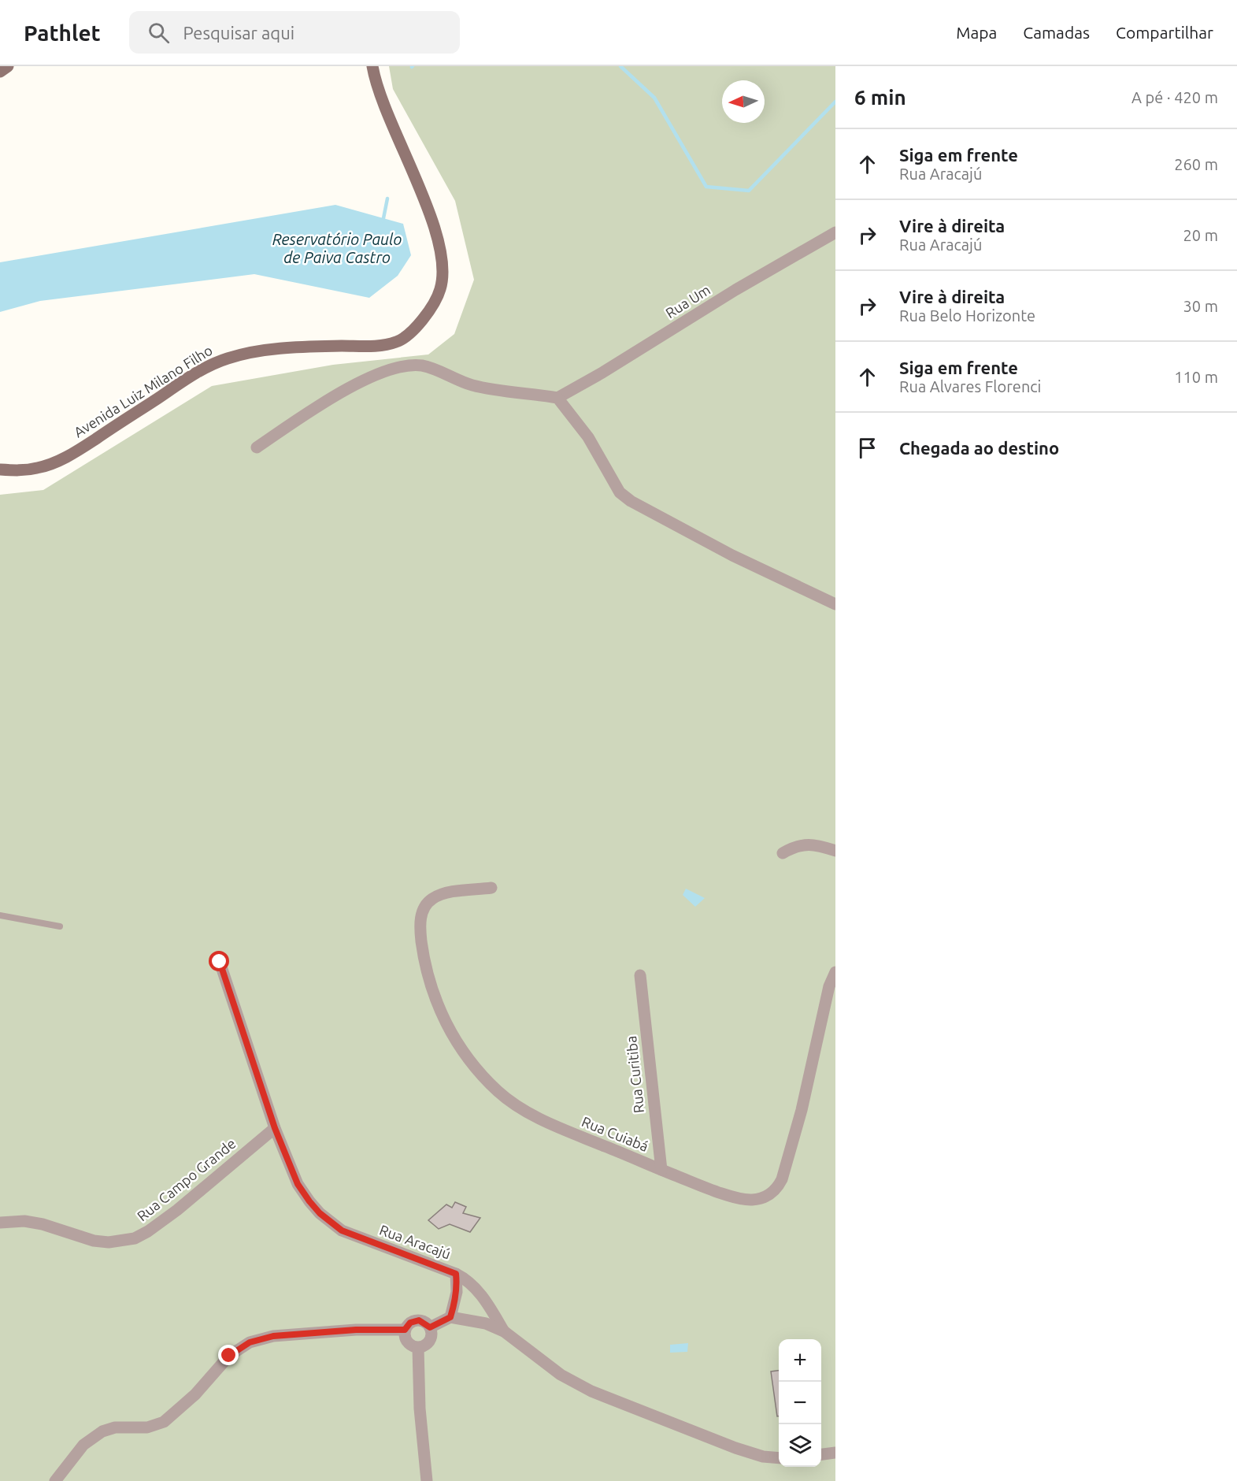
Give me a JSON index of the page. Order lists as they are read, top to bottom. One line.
{"streets":{"main road":["Avenida Luiz Milano Filho"],"street":["Rua Um","Rua Curitiba","Rua Cuiabá","Rua Campo Grande","Rua Aracajú"]},"crossings":[["Rua Curitiba","Rua Cuiabá"],["Rua Campo Grande","Rua Aracajú"]],"water":["Reservatório Paulo de Paiva Castro"],"north":"left","page":{"header":"Pathlet","search":"Pesquisar aqui","nav":["Mapa","Camadas","Compartilhar"],"heading":["6 min","A pé · 420 m"],"list":[["Siga em frente","Rua Aracajú","260 m"],["Vire à direita","Rua Aracajú","20 m"],["Vire à direita","Rua Belo Horizonte","30 m"],["Siga em frente","Rua Alvares Florenci","110 m"],"Chegada ao destino"],"map_buttons":["+","−"]}}
